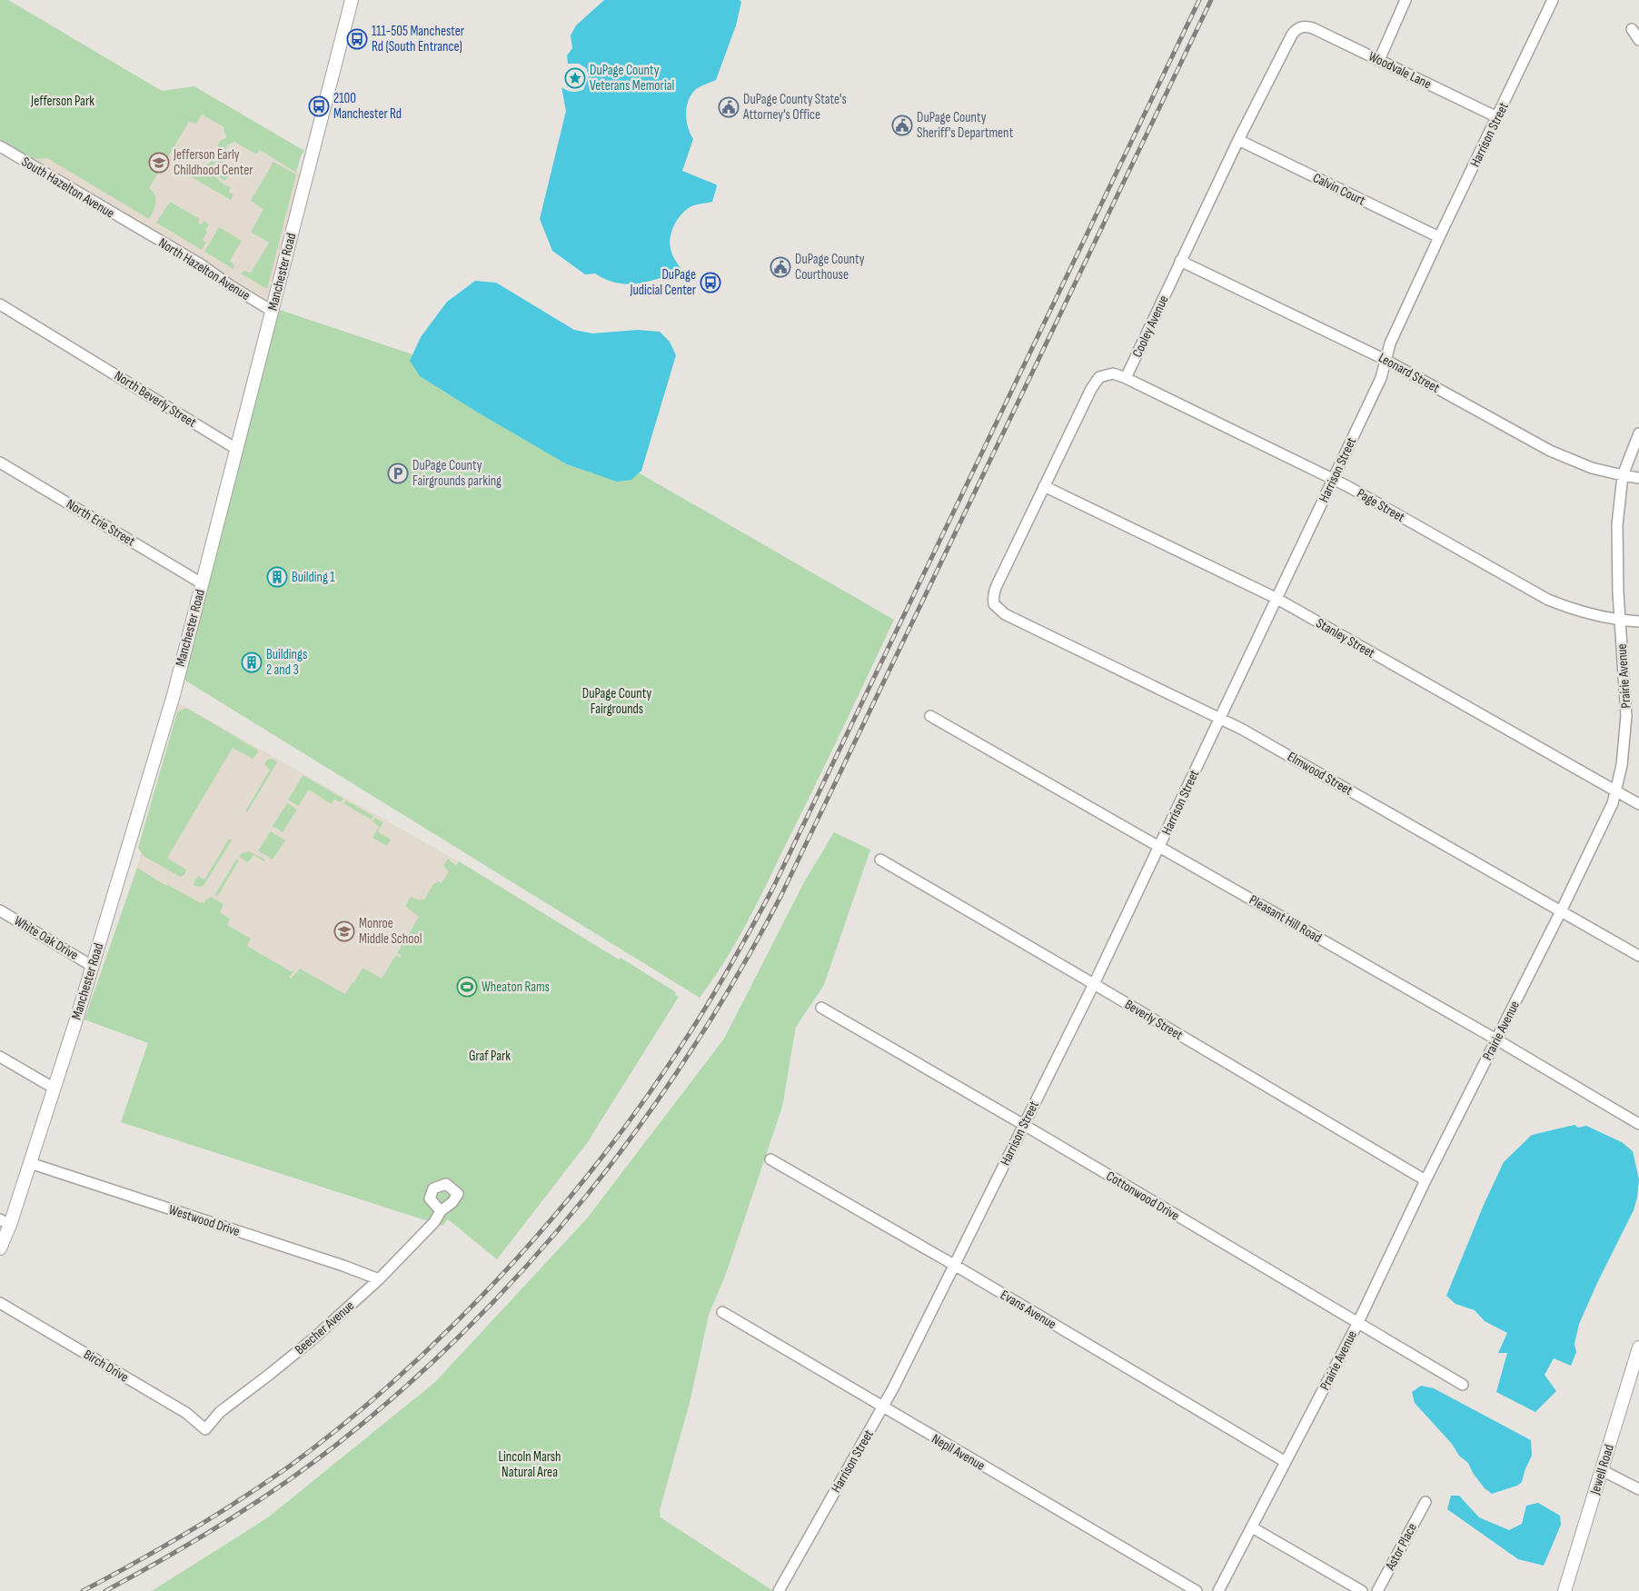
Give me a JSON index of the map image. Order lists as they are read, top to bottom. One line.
{"streets":{"street":["Woodvale Lane","Harrison Street","South Hazelton Avenue","Calvin Court","North Hazelton Avenue","Manchester Road","Cooley Avenue","Leonard Street","North Beverly Street","Page Street","North Erie Street","Stanley Street","Prairie Avenue","Elmwood Street","Pleasant Hill Road","White Oak Drive","Beverly Street","Cottonwood Drive","Westwood Drive","Evans Avenue","Beecher Avenue","Birch Drive","Nepil Avenue","Jewell Road","Astor Place"]},"crossings":[["Woodvale Lane","Harrison Street"],["Woodvale Lane","Cooley Avenue"],["Harrison Street","Calvin Court"],["Harrison Street","Leonard Street"],["Harrison Street","Page Street"],["Harrison Street","Stanley Street"],["Harrison Street","Elmwood Street"],["Harrison Street","Pleasant Hill Road"],["Harrison Street","Beverly Street"],["Harrison Street","Cottonwood Drive"],["Harrison Street","Evans Avenue"],["Harrison Street","Nepil Avenue"],["South Hazelton Avenue","North Hazelton Avenue"],["Calvin Court","Cooley Avenue"],["North Hazelton Avenue","Manchester Road"],["Manchester Road","North Beverly Street"],["Manchester Road","North Erie Street"],["Manchester Road","White Oak Drive"],["Manchester Road","Westwood Drive"],["Cooley Avenue","Leonard Street"],["Cooley Avenue","Page Street"],["Leonard Street","Prairie Avenue"],["Page Street","Prairie Avenue"],["Stanley Street","Prairie Avenue"],["Stanley Street","Elmwood Street"],["Prairie Avenue","Elmwood Street"],["Prairie Avenue","Pleasant Hill Road"],["Prairie Avenue","Beverly Street"],["Prairie Avenue","Cottonwood Drive"],["Prairie Avenue","Evans Avenue"],["Westwood Drive","Beecher Avenue"],["Beecher Avenue","Birch Drive"]],"parks":["Jefferson Park","DuPage County Fairgrounds","Graf Park","Lincoln Marsh Natural Area"],"places":{"bus stop":["111-505 Manchester Rd (South Entrance)","2100 Manchester Rd","DuPage Judicial Center"],"place":["DuPage County Veterans Memorial"],"public building":["DuPage County State's Attorney's Office","DuPage County Sheriff's Department","DuPage County Courthouse"],"school or university":["Jefferson Early Childhood Center","Monroe Middle School"],"parking":["DuPage County Fairgrounds parking"],"building":["Building 1","Buildings 2 and 3"],"sports":["Wheaton Rams"]}}
